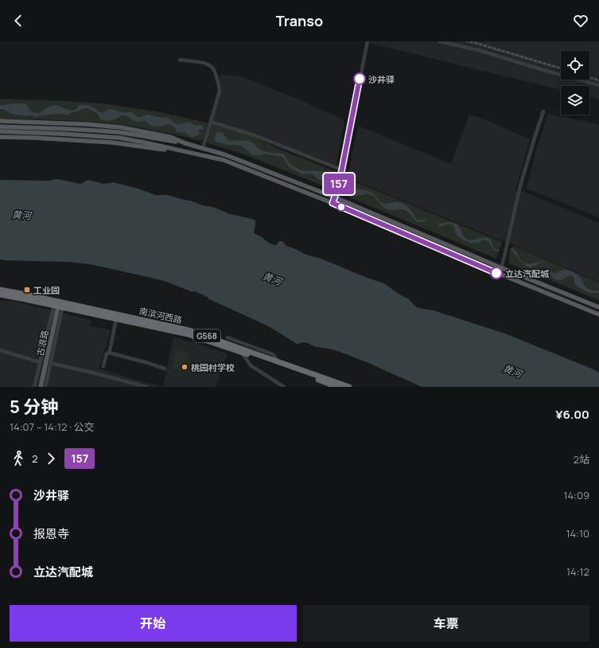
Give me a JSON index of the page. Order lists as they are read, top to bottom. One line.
{"streets":{"highway":["南滨河西路","G568"],"main road":["古浪路"]},"crossings":[["南滨河西路","古浪路"]],"water":["黄河"],"places":{"other":["沙井驿","立达汽配城","桃园村学校"],"transit":["工业园"]},"lines":["bus line 157"],"page":{"header":"Transo","on_map":"157","heading":["5 分钟","14:07 – 14:12 · 公交","¥6.00"],"legs":["2","157","2站"],"list":[{"name":"沙井驿","value":"14:09"},{"name":"报恩寺","value":"14:10"},{"name":"立达汽配城","value":"14:12"}],"buttons":["开始","车票"]}}
